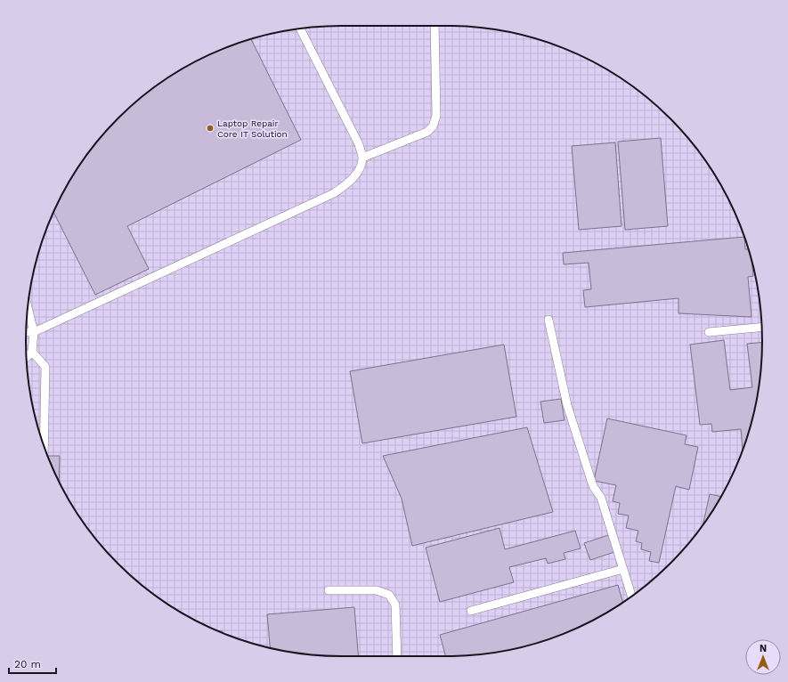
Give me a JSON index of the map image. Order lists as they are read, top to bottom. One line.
{"places":["Laptop Repair Core IT Solution"],"scale_bar":"20 m","north":"top"}
